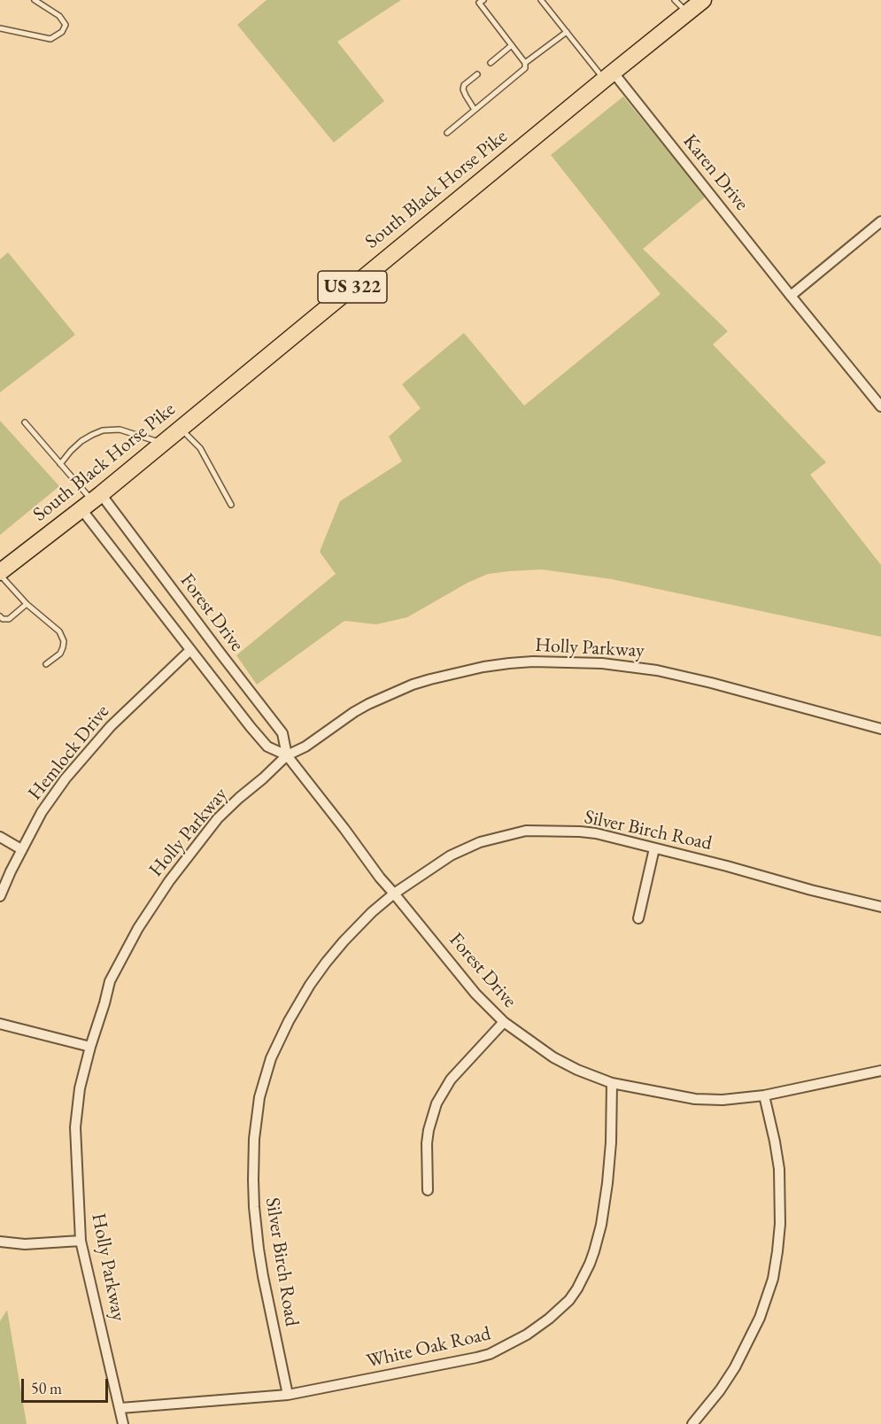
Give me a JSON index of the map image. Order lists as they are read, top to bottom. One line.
{"streets":{"highway":["South Black Horse Pike","US 322"],"street":["Karen Drive","Forest Drive","Holly Parkway","Hemlock Drive","Silver Birch Road","White Oak Road"]},"crossings":[["Karen Drive","South Black Horse Pike"],["South Black Horse Pike","Forest Drive"],["Forest Drive","Holly Parkway"],["Forest Drive","Hemlock Drive"],["Forest Drive","Silver Birch Road"],["Forest Drive","White Oak Road"],["Holly Parkway","White Oak Road"],["Silver Birch Road","White Oak Road"]],"scale_bar":"50 m"}
